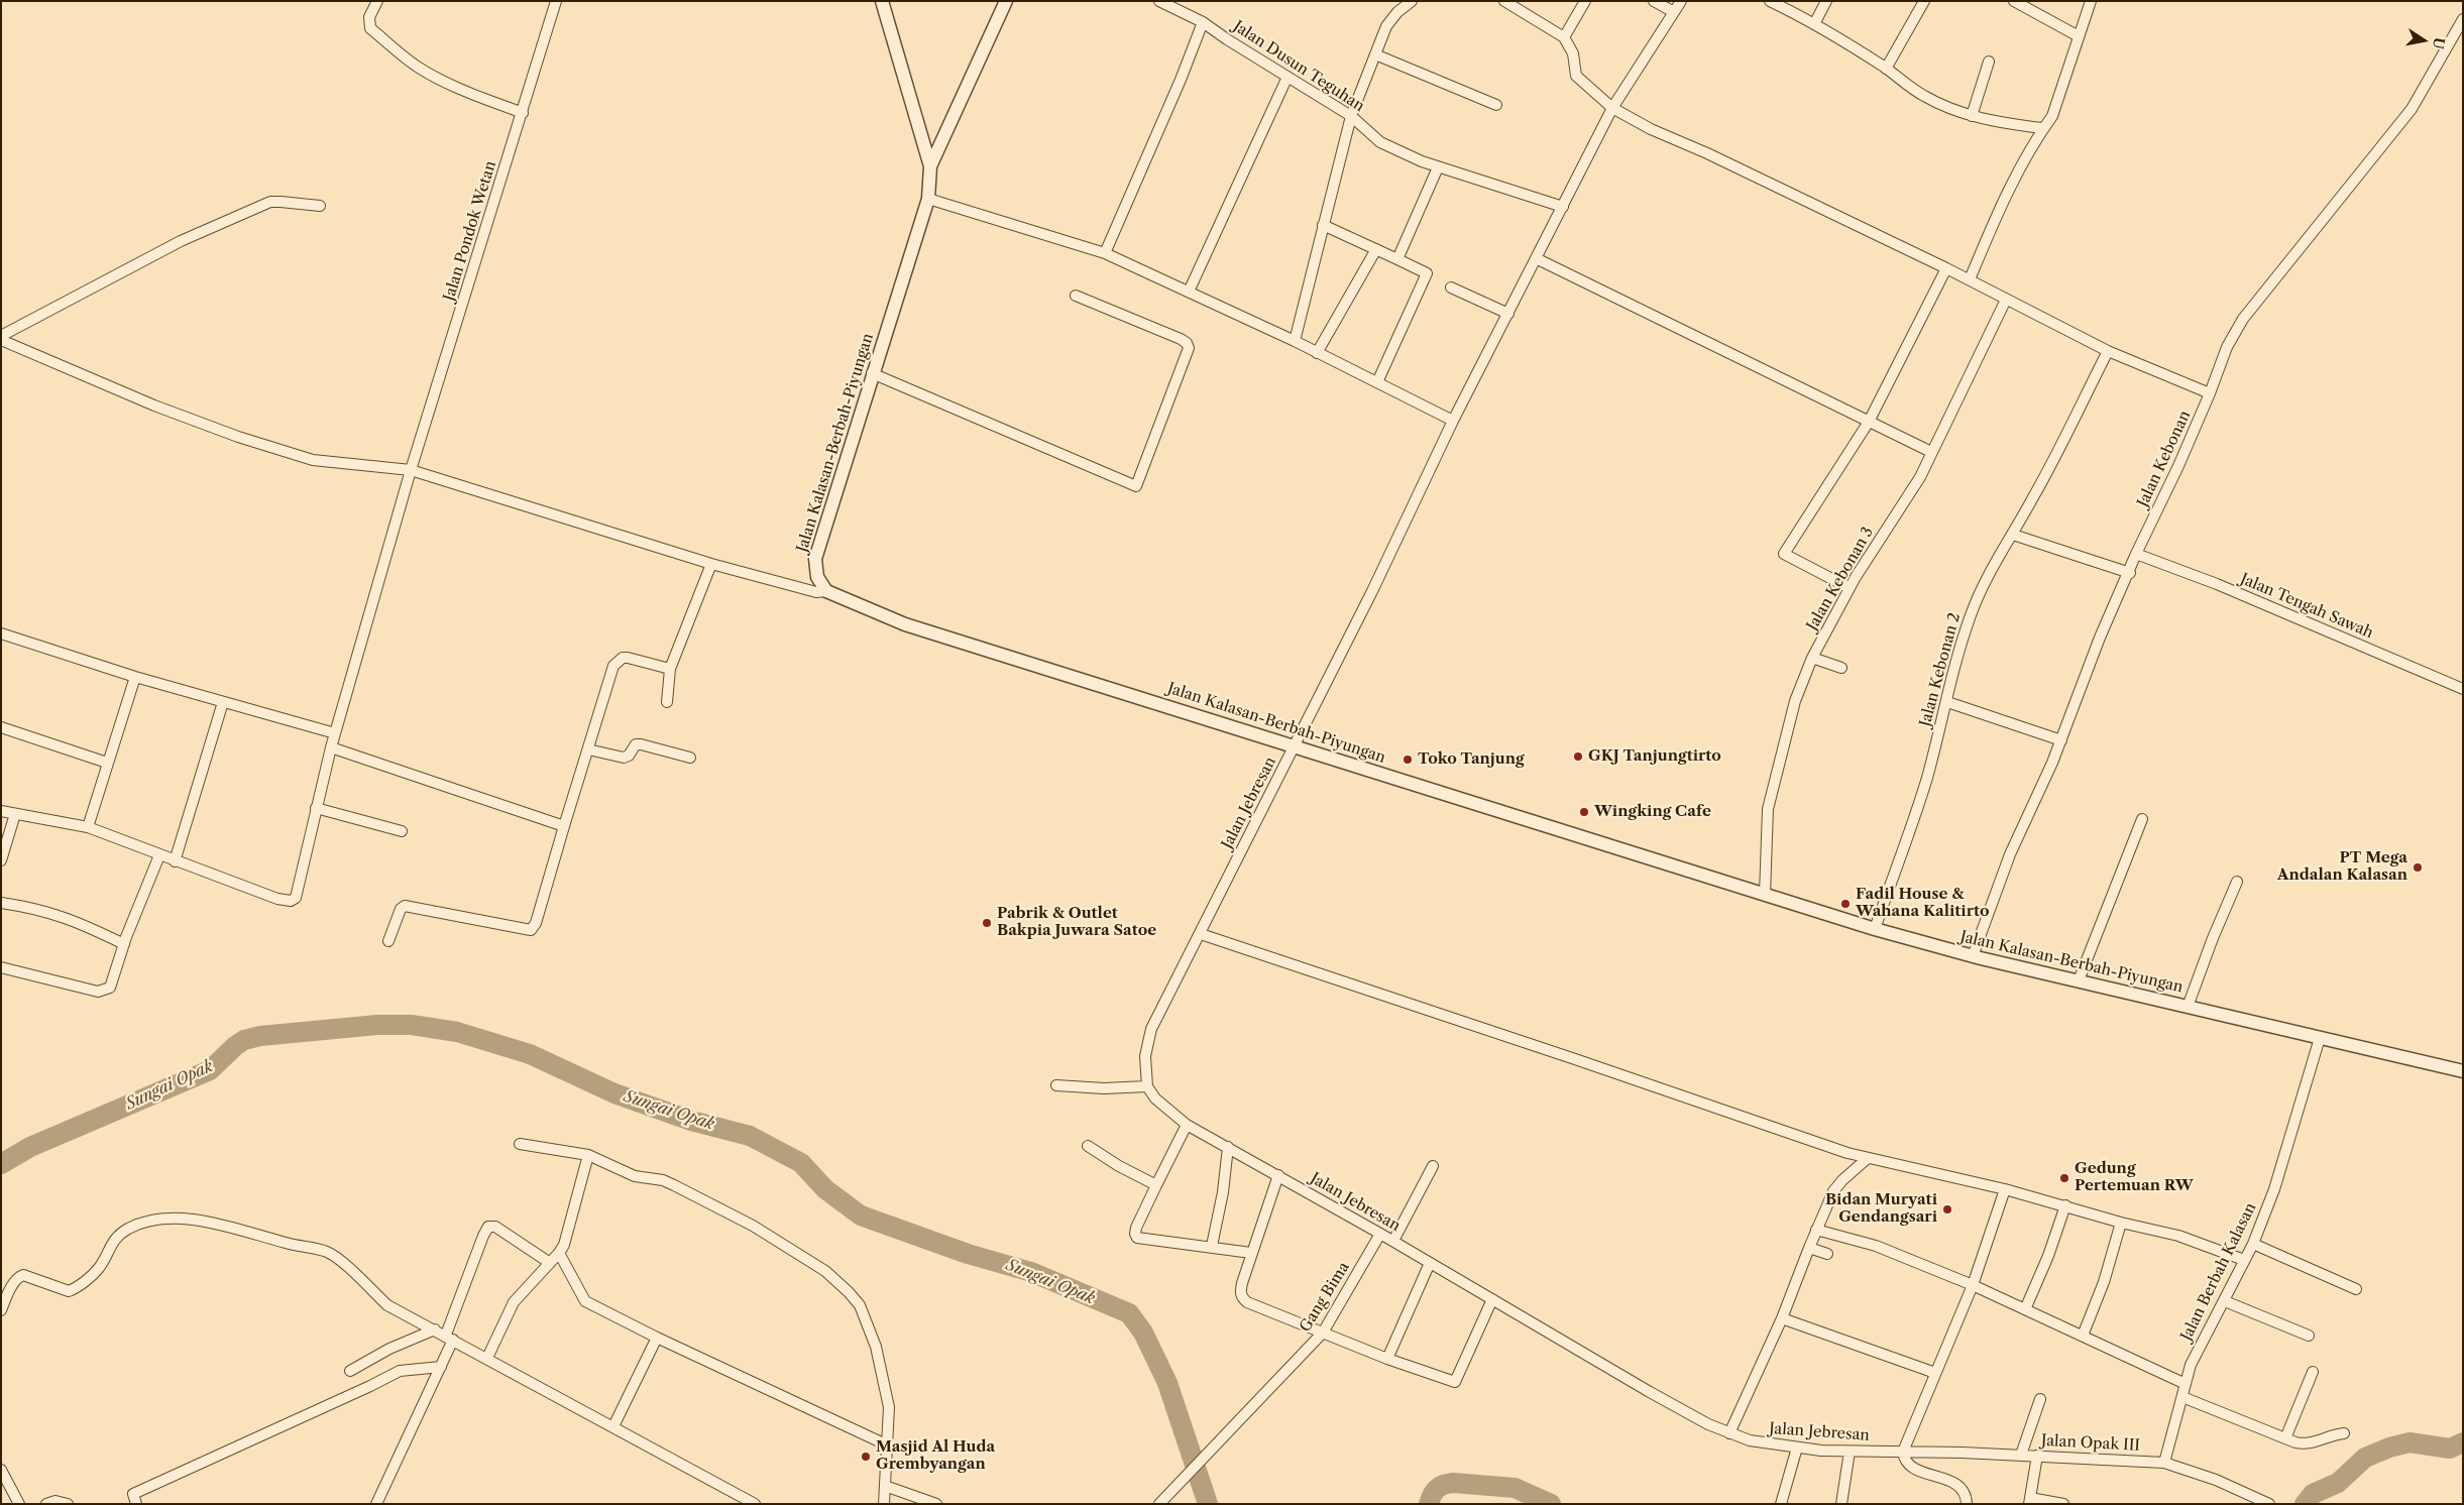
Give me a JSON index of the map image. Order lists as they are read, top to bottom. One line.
{"streets":{"street":["Jalan Dusun Teguhan","Jalan Pondok Wetan","Jalan Kalasan-Berbah-Piyungan","Jalan Kebonan","Jalan Kebonan 3","Jalan Tengah Sawah","Jalan Kebonan 2","Jalan Jebresan","Jalan Berbah Kalasan","Gang Bima","Jalan Opak III"]},"crossings":[["Jalan Dusun Teguhan","Jalan Jebresan"],["Jalan Kalasan-Berbah-Piyungan","Jalan Kebonan"],["Jalan Kalasan-Berbah-Piyungan","Jalan Kebonan 3"],["Jalan Kalasan-Berbah-Piyungan","Jalan Kebonan 2"],["Jalan Kalasan-Berbah-Piyungan","Jalan Jebresan"],["Jalan Kalasan-Berbah-Piyungan","Jalan Berbah Kalasan"],["Jalan Kebonan","Jalan Tengah Sawah"],["Jalan Jebresan","Gang Bima"],["Jalan Jebresan","Jalan Opak III"],["Jalan Berbah Kalasan","Jalan Opak III"]],"water":["Sungai Opak"],"places":["GKJ Tanjungtirto","Toko Tanjung","Wingking Cafe","PT Mega Andalan Kalasan","Fadil House & Wahana Kalitirto","Pabrik & Outlet Bakpia Juwara Satoe","Gedung Pertemuan RW","Bidan Muryati Gendangsari","Masjid Al Huda Grembyangan"],"north":"right"}
